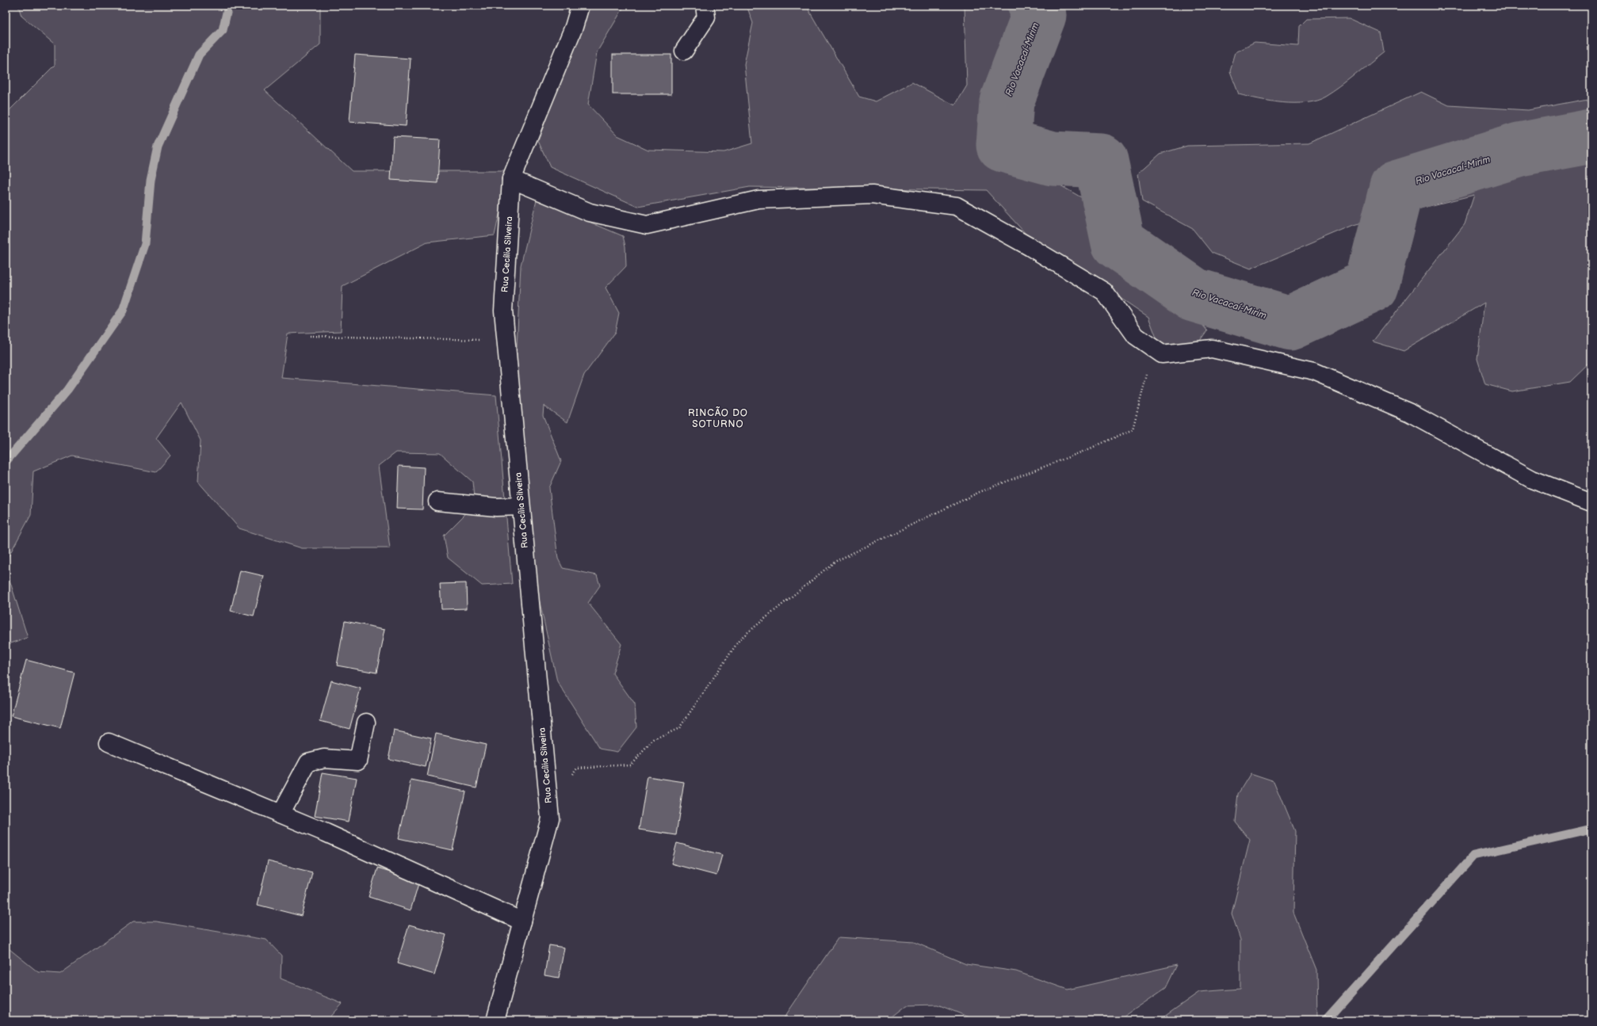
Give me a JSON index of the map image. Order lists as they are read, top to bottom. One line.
{"streets":{"street":["Rua Cecília Silveira"]},"districts":["RINCÃO DO SOTURNO"],"water":["Rio Vacacaí-Mirim"]}
